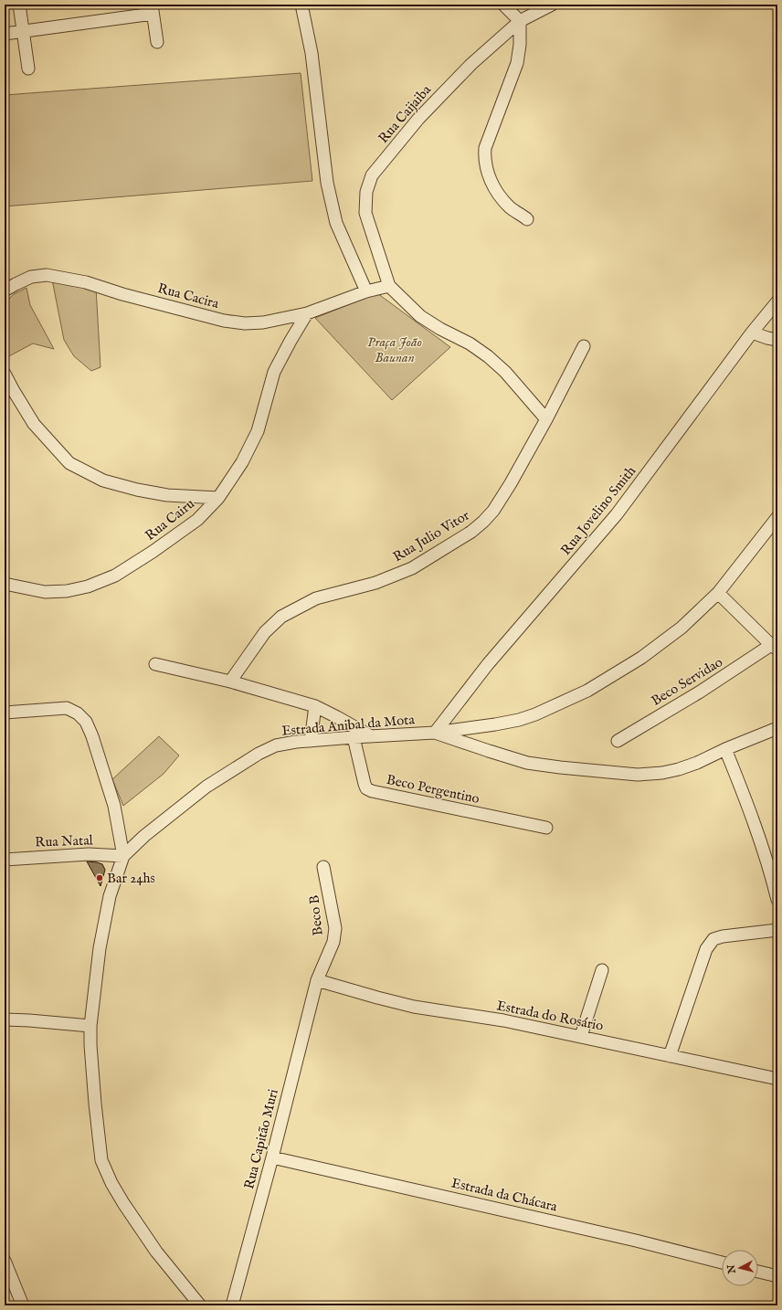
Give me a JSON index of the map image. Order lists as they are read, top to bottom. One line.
{"streets":{"street":["Rua Caijaiba","Rua Cacira","Rua Jovelino Smith","Rua Cairu","Rua Julio Vitor","Beco Servidao","Estrada Anibal da Mota","Beco Pergentino","Rua Natal","Beco B","Estrada do Rosário","Rua Capitão Muri","Estrada da Chácara"]},"crossings":[["Rua Caijaiba","Rua Cacira"],["Rua Cacira","Rua Cairu"],["Rua Jovelino Smith","Estrada Anibal da Mota"],["Estrada Anibal da Mota","Beco Pergentino"],["Estrada Anibal da Mota","Rua Natal"],["Beco B","Estrada do Rosário"],["Beco B","Rua Capitão Muri"],["Estrada do Rosário","Rua Capitão Muri"],["Rua Capitão Muri","Estrada da Chácara"]],"parks":["Praça João Baunan"],"places":["Bar 24hs"],"north":"left"}
